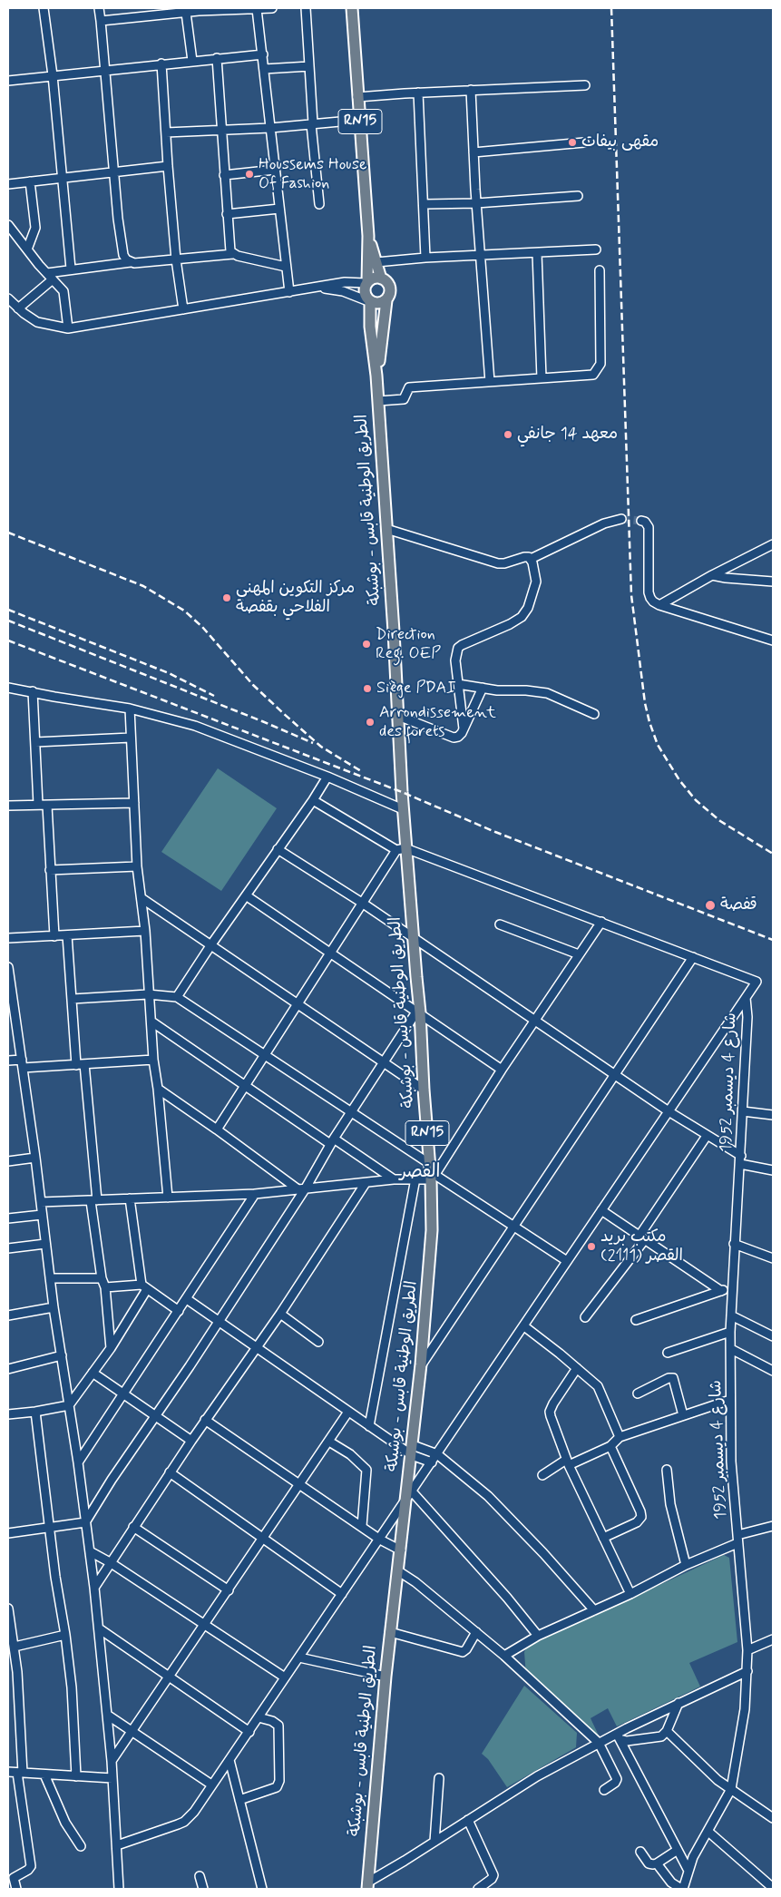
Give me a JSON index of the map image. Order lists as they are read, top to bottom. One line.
{"streets":{"main road":["RN15","الطريق الوطنية قابس - بوشبكة"],"street":["شارع 4 ديسمبر 1952"]},"crossings":[["RN15","الطريق الوطنية قابس - بوشبكة"]],"districts":["القصر"],"places":["مقهى بيفات","Houssems House Of Fashion","معهد 14 جانفي","مركز التكوين المهني الفلاحي بقفصة","Direction Reg. OEP","Siège PDAI","Arrondissement des forets","قفصة","مكتب بريد القصر (2111)"]}
